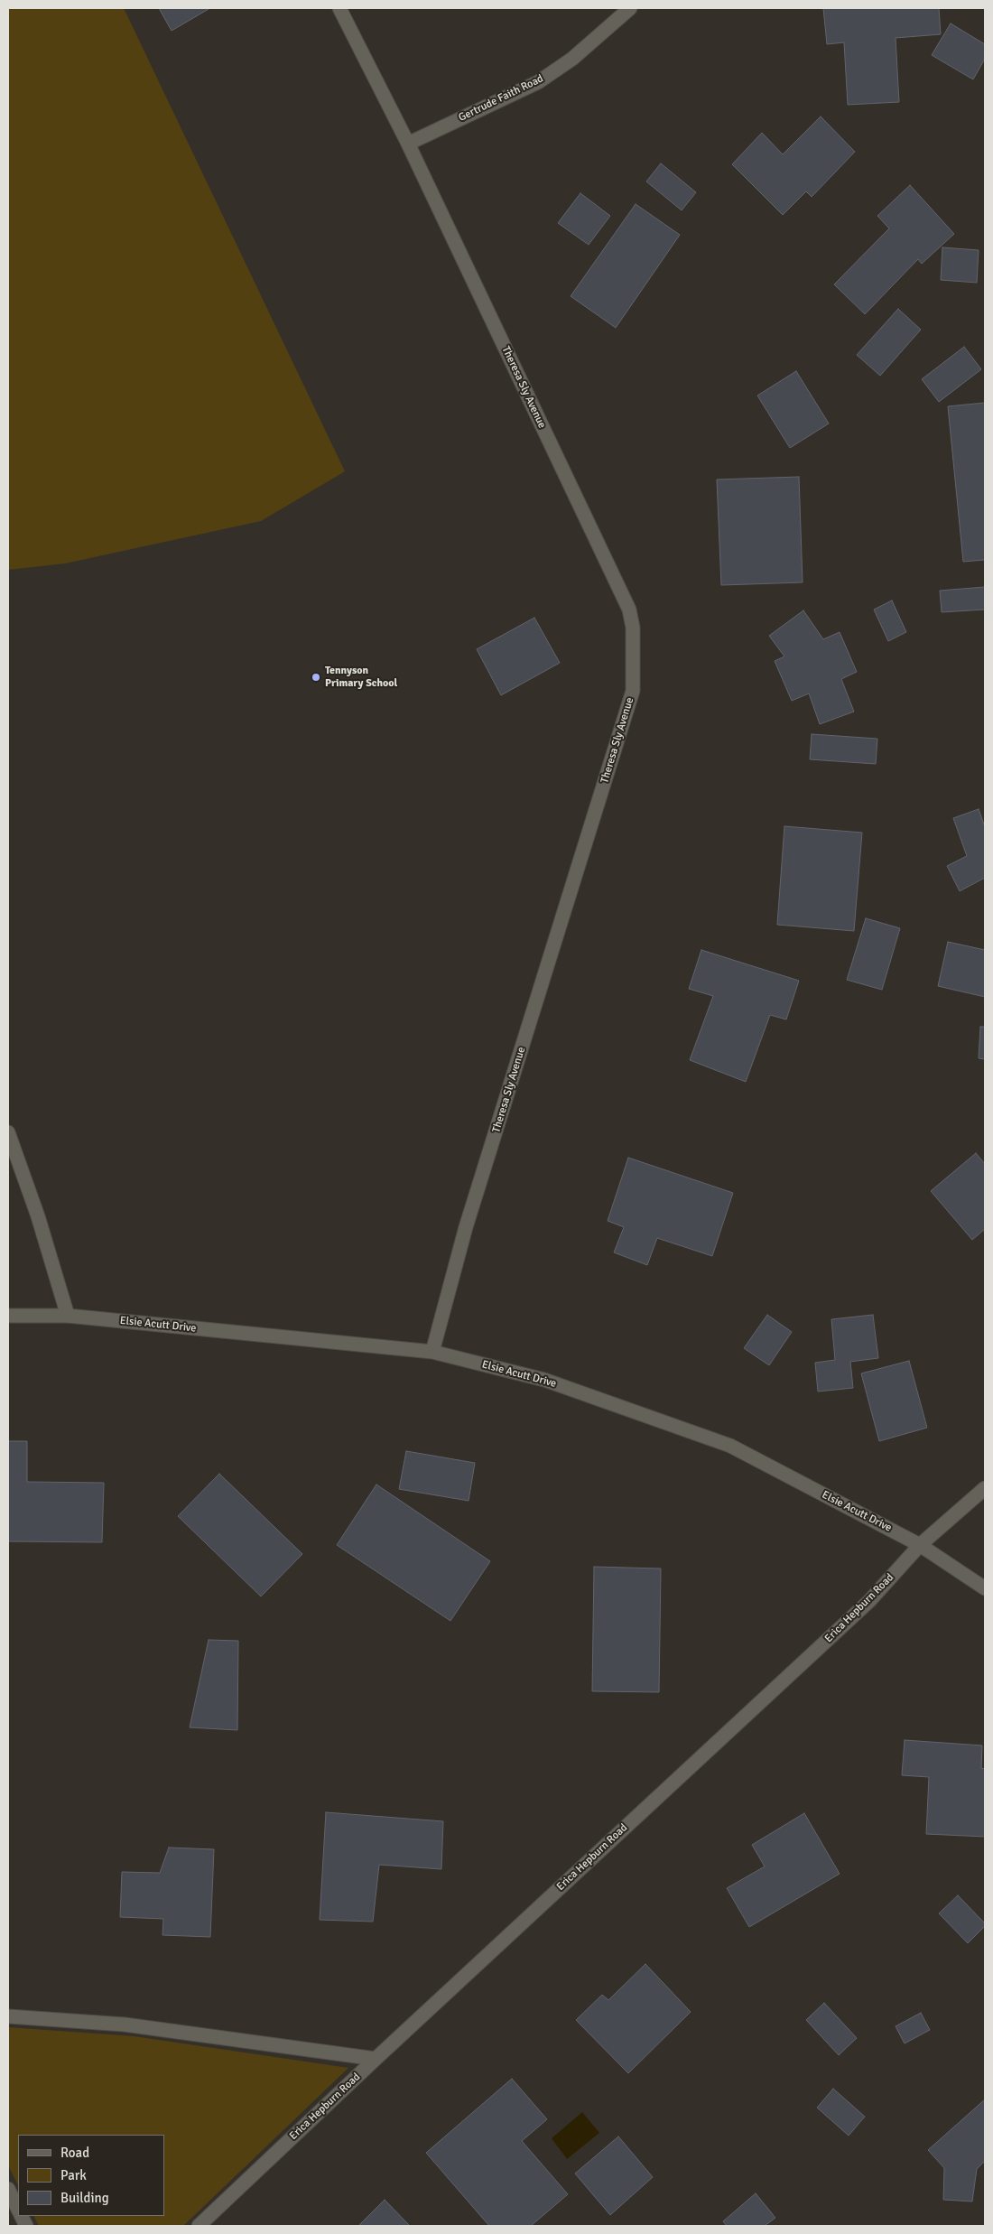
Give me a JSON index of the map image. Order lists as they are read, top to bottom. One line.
{"streets":{"street":["Gertrude Faith Road","Theresa Sly Avenue","Elsie Acutt Drive","Erica Hepburn Road"]},"crossings":[["Gertrude Faith Road","Theresa Sly Avenue"],["Theresa Sly Avenue","Elsie Acutt Drive"],["Elsie Acutt Drive","Erica Hepburn Road"]],"places":["Tennyson Primary School"],"legend":["Road","Park","Building"]}
